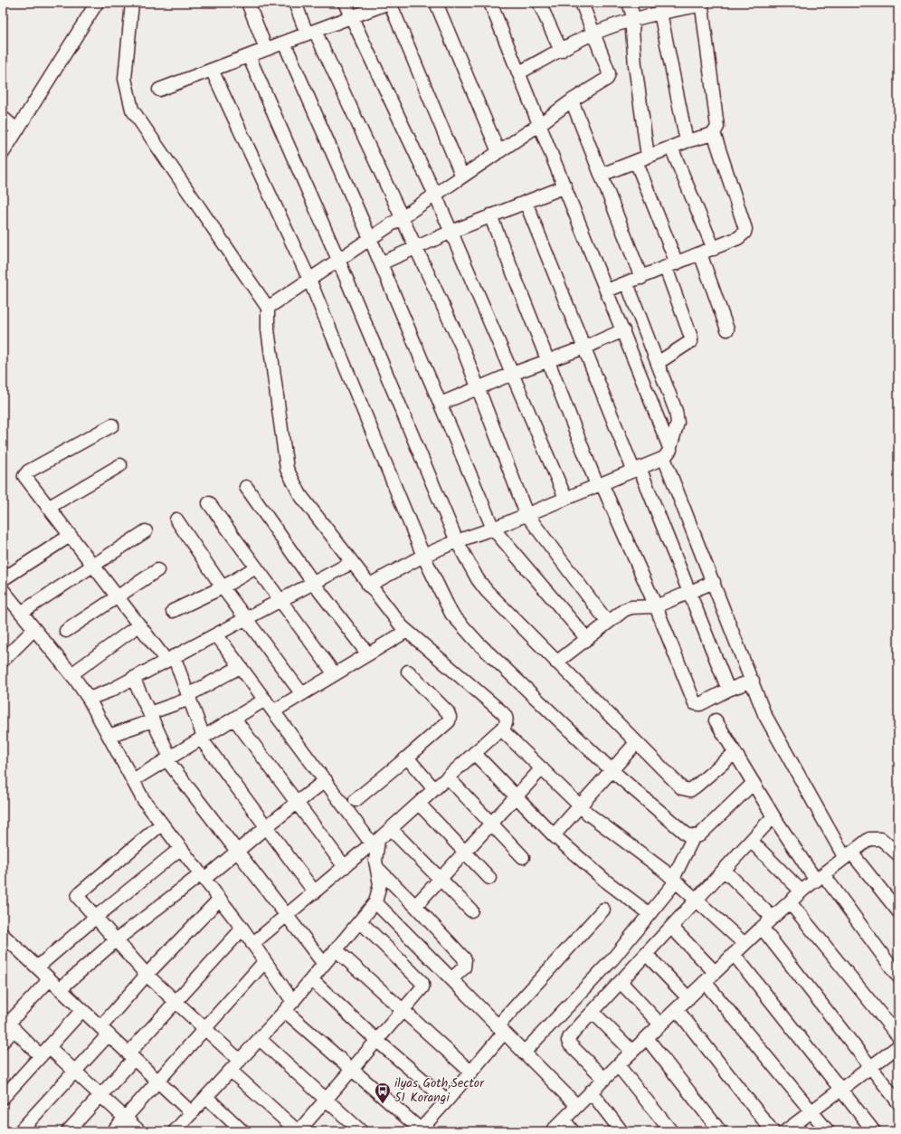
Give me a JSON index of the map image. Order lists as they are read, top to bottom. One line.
{"places":{"bus stop":["ilyas Goth,Sector 51 Korangi"]}}
